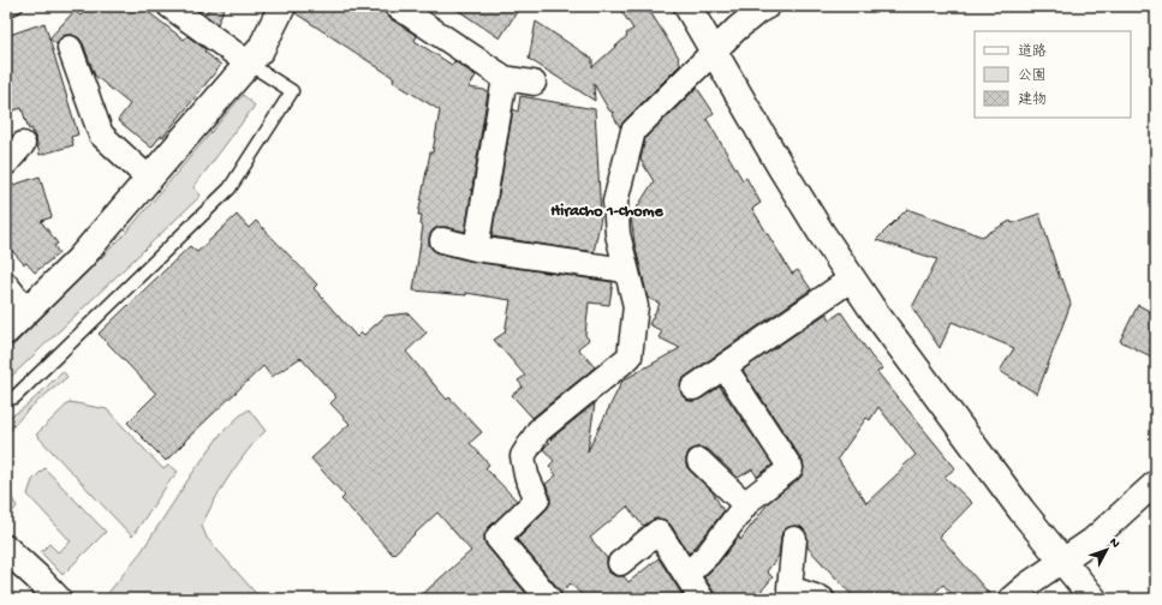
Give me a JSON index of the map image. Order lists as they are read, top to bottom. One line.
{"districts":["Hiracho 1-chome"],"legend":["道路","公園","建物"],"north":"top right"}
